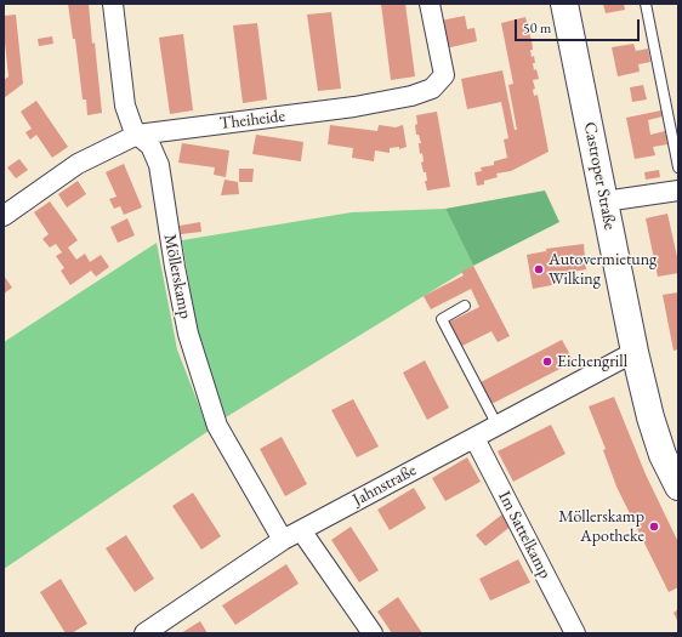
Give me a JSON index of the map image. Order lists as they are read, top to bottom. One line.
{"streets":{"main road":["Castroper Straße"],"street":["Theiheide","Möllerskamp","Jahnstraße","Im Sattelkamp"]},"crossings":[["Theiheide","Möllerskamp"],["Castroper Straße","Jahnstraße"],["Möllerskamp","Jahnstraße"],["Jahnstraße","Im Sattelkamp"]],"places":["Autovermietung Wilking","Eichengrill","Möllerskamp Apotheke"],"scale_bar":"50 m"}
